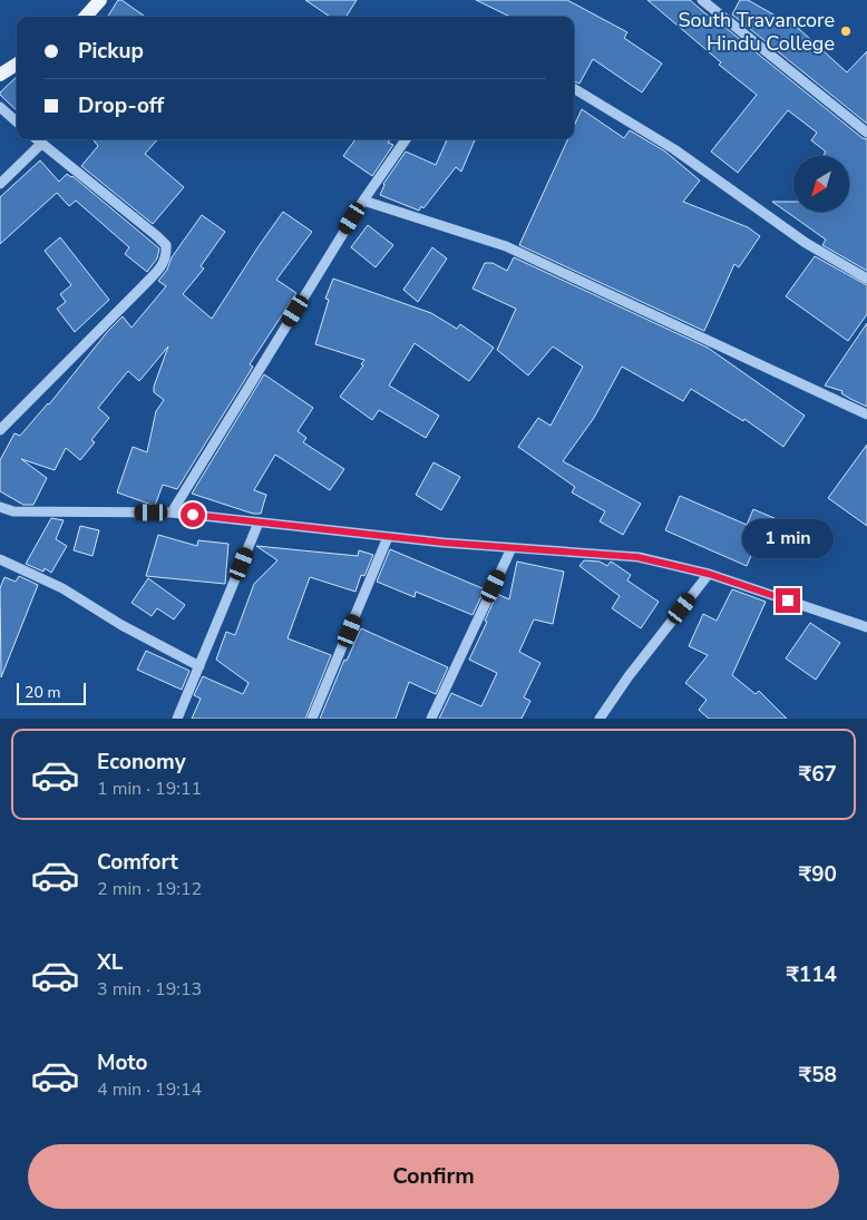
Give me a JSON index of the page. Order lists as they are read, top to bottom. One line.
{"places":["South Travancore Hindu College"],"scale_bar":"20 m","north":"bottom left","page":{"banner":["Pickup","Drop-off"],"bubble":"1 min","scale":"20 m","list":[{"name":"Economy","note":"1 min · 19:11","value":"₹67"},{"name":"Comfort","note":"2 min · 19:12","value":"₹90"},{"name":"XL","note":"3 min · 19:13","value":"₹114"},{"name":"Moto","note":"4 min · 19:14","value":"₹58"}],"buttons":"Confirm"}}
